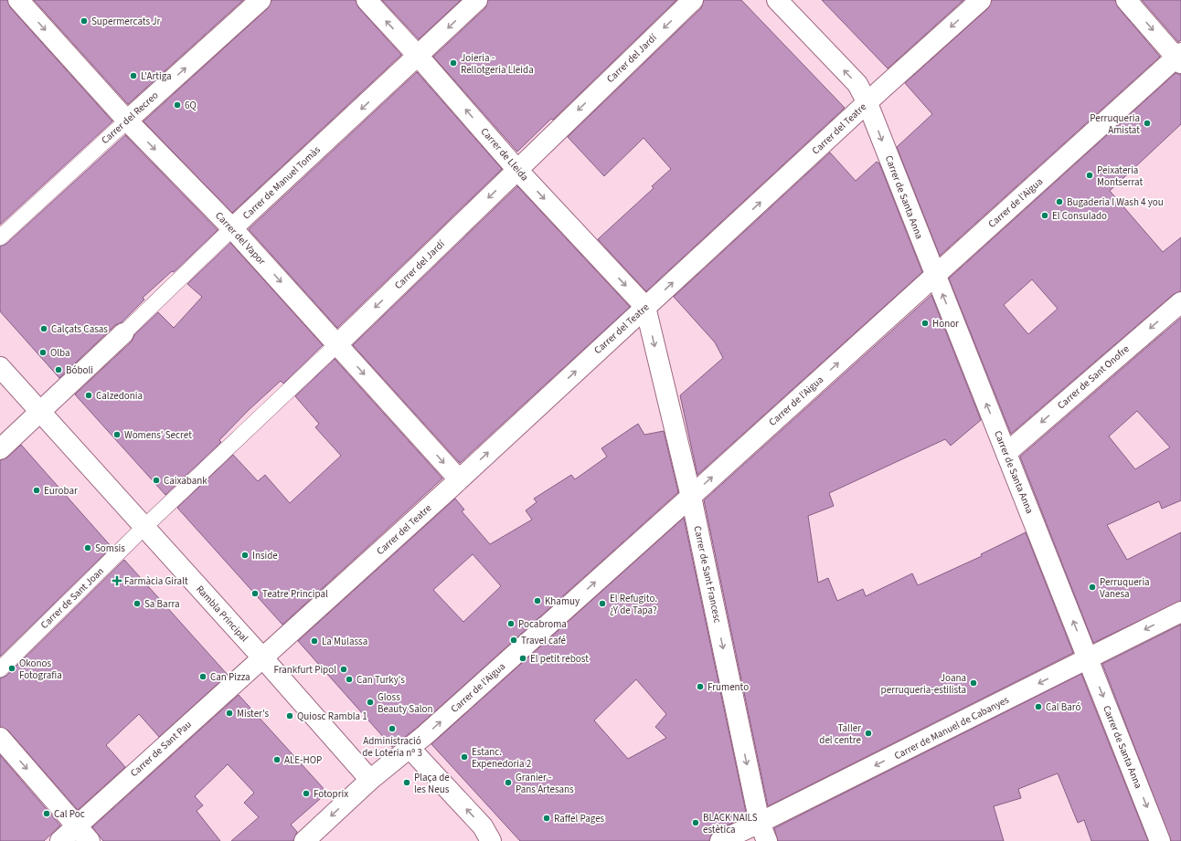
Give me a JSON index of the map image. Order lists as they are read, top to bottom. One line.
{"streets":{"street":["Carrer del Jardí","Carrer del Recreo","Carrer del Teatre","Carrer de Lleida","Carrer de Manuel Tomàs","Carrer de Santa Anna","Carrer de l'Aigua","Carrer del Vapor","Carrer de Sant Onofre","Carrer de Sant Francesc","Rambla Principal","Carrer de Manuel de Cabanyes","Carrer de Sant Pau"],"lane":["Carrer de Sant Joan"]},"crossings":[["Carrer del Jardí","Carrer de Lleida"],["Carrer del Jardí","Carrer del Vapor"],["Carrer del Jardí","Carrer de Sant Joan"],["Carrer del Jardí","Rambla Principal"],["Carrer del Recreo","Carrer del Vapor"],["Carrer del Teatre","Carrer de Lleida"],["Carrer del Teatre","Carrer de Santa Anna"],["Carrer del Teatre","Carrer del Vapor"],["Carrer del Teatre","Carrer de Sant Francesc"],["Carrer del Teatre","Rambla Principal"],["Carrer del Teatre","Carrer de Sant Pau"],["Carrer de Lleida","Carrer de Manuel Tomàs"],["Carrer de Lleida","Carrer de Sant Francesc"],["Carrer de Manuel Tomàs","Carrer del Vapor"],["Carrer de Manuel Tomàs","Rambla Principal"],["Carrer de Santa Anna","Carrer de l'Aigua"],["Carrer de Santa Anna","Carrer de Sant Onofre"],["Carrer de Santa Anna","Carrer de Manuel de Cabanyes"],["Carrer de l'Aigua","Carrer de Sant Francesc"],["Carrer de Sant Francesc","Carrer de Manuel de Cabanyes"],["Carrer de Sant Joan","Rambla Principal"],["Rambla Principal","Carrer de Sant Pau"]],"one_way":["Carrer del Jardí","Carrer del Recreo","Carrer de Manuel Tomàs","Carrer de l'Aigua","Carrer del Vapor","Carrer de Sant Onofre","Carrer de Sant Francesc","Carrer de Manuel de Cabanyes"],"places":{"other":["Supermercats Jr","Joieria - Rellotgeria Lleida","L'Artiga","6Q","Perruqueria Amistat","Peixateria Montserrat","Bugaderia I Wash 4 you","El Consulado","Honor","Calçats Casas","Olba","Bóboli","Calzedonia","Womens' Secret","Caixabank","Eurobar","Somsis","Inside","Perruqueria Vanesa","Teatre Principal","Khamuy","Sa Barra","El Refugito. ¿Y de Tapa?","Pocabroma","Travel café","La Mulassa","El petit rebost","Okonos Fotografia","Frankfurt Pipol","Can Pizza","Can Turky's","Joana perruqueria-estilista","Frumento","Gloss Beauty Salon","Cal Baró","Mister's","Quiosc Rambla 1","Administració de Loteria nº 3","Taller del centre","Estanc. Expenedoria 2","ALE-HOP","Plaça de les Neus","Granier - Pans Artesans","Fotoprix","Cal Poc","Raffel Pages","BLACK NAILS estètica"],"health":["Farmàcia Giralt"]}}
